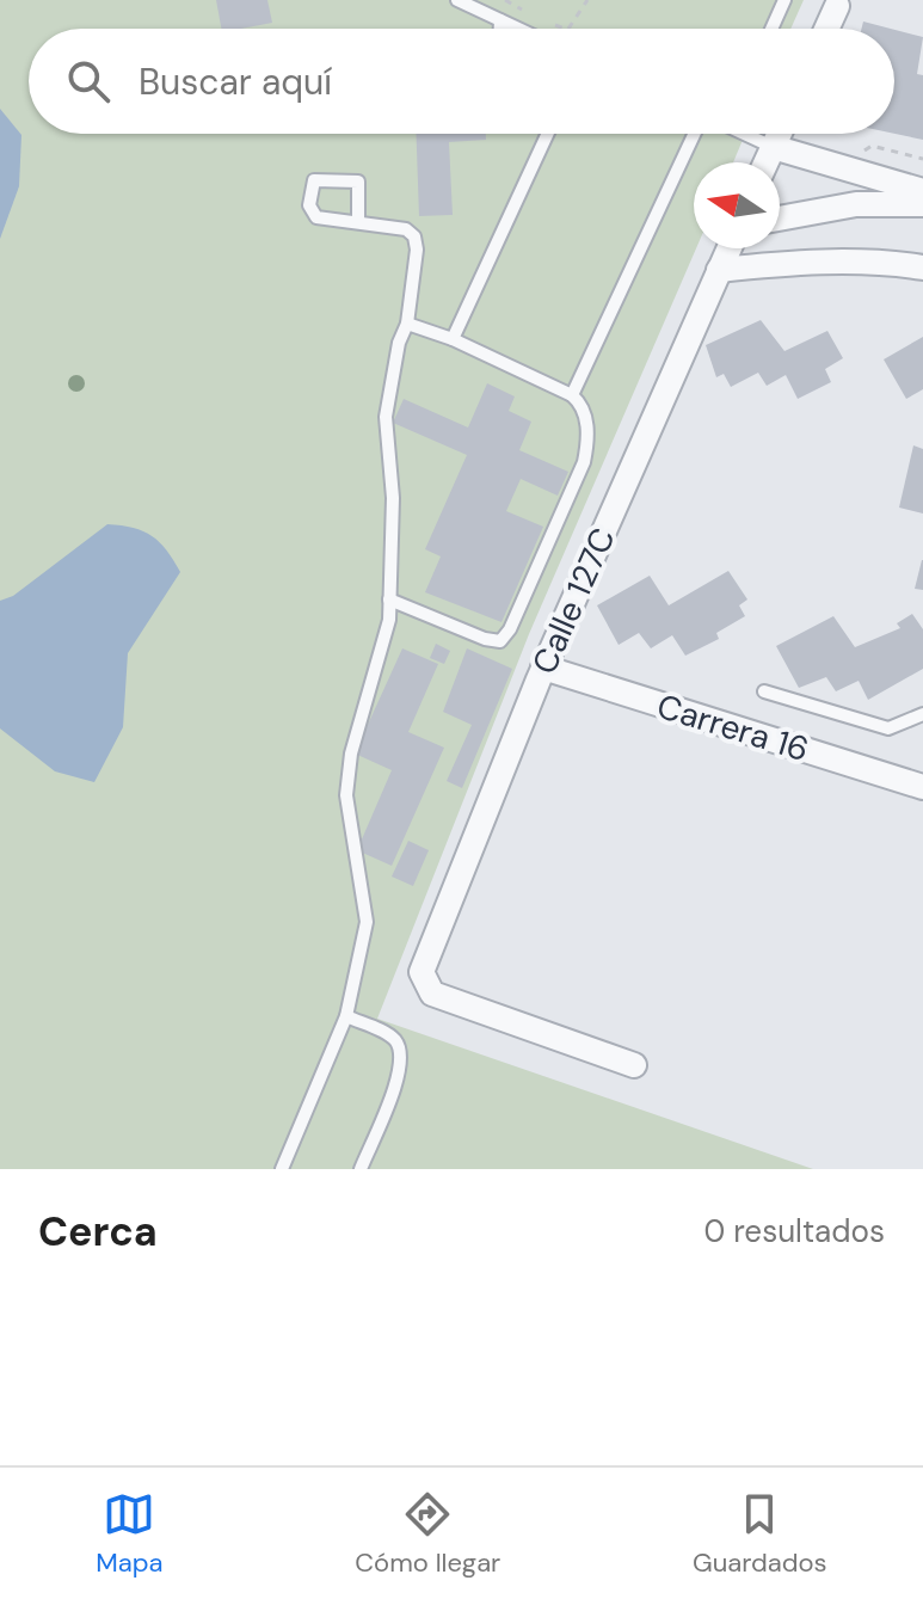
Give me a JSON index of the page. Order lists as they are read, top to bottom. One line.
{"streets":{"street":["Calle 127C","Carrera 16"]},"crossings":[["Calle 127C","Carrera 16"]],"north":"left","page":{"search":"Buscar aquí","heading":["Cerca","0 resultados"],"nav":["Mapa","Cómo llegar","Guardados"]}}
